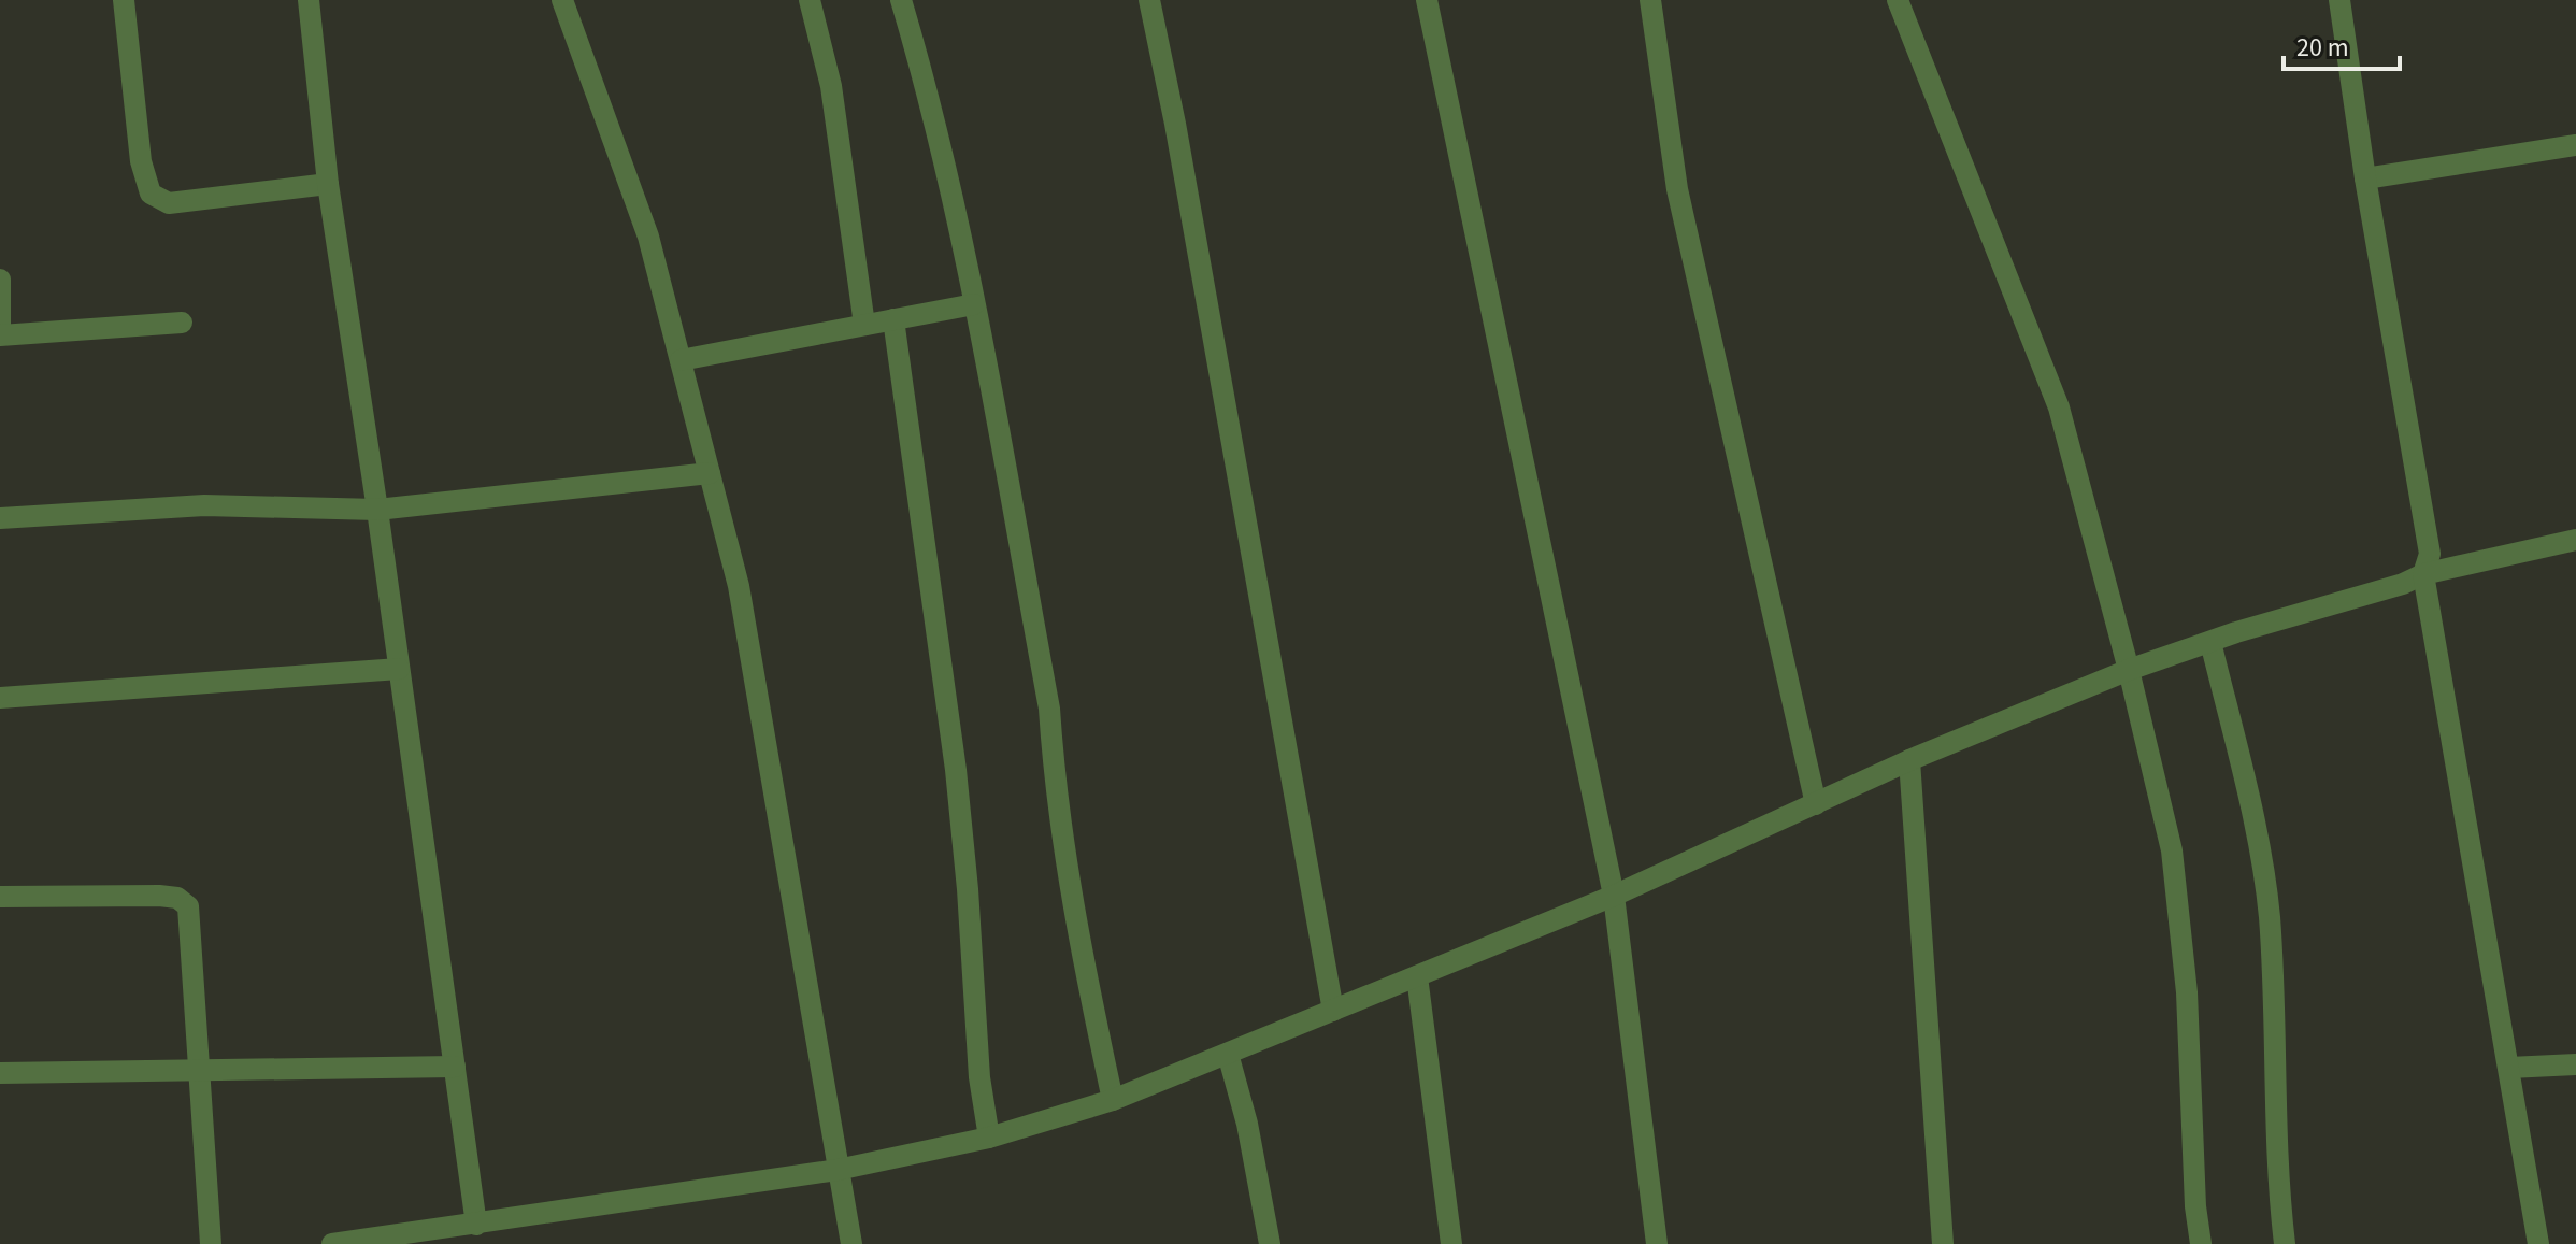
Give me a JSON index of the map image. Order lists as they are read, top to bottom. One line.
{"scale_bar":"20 m"}
